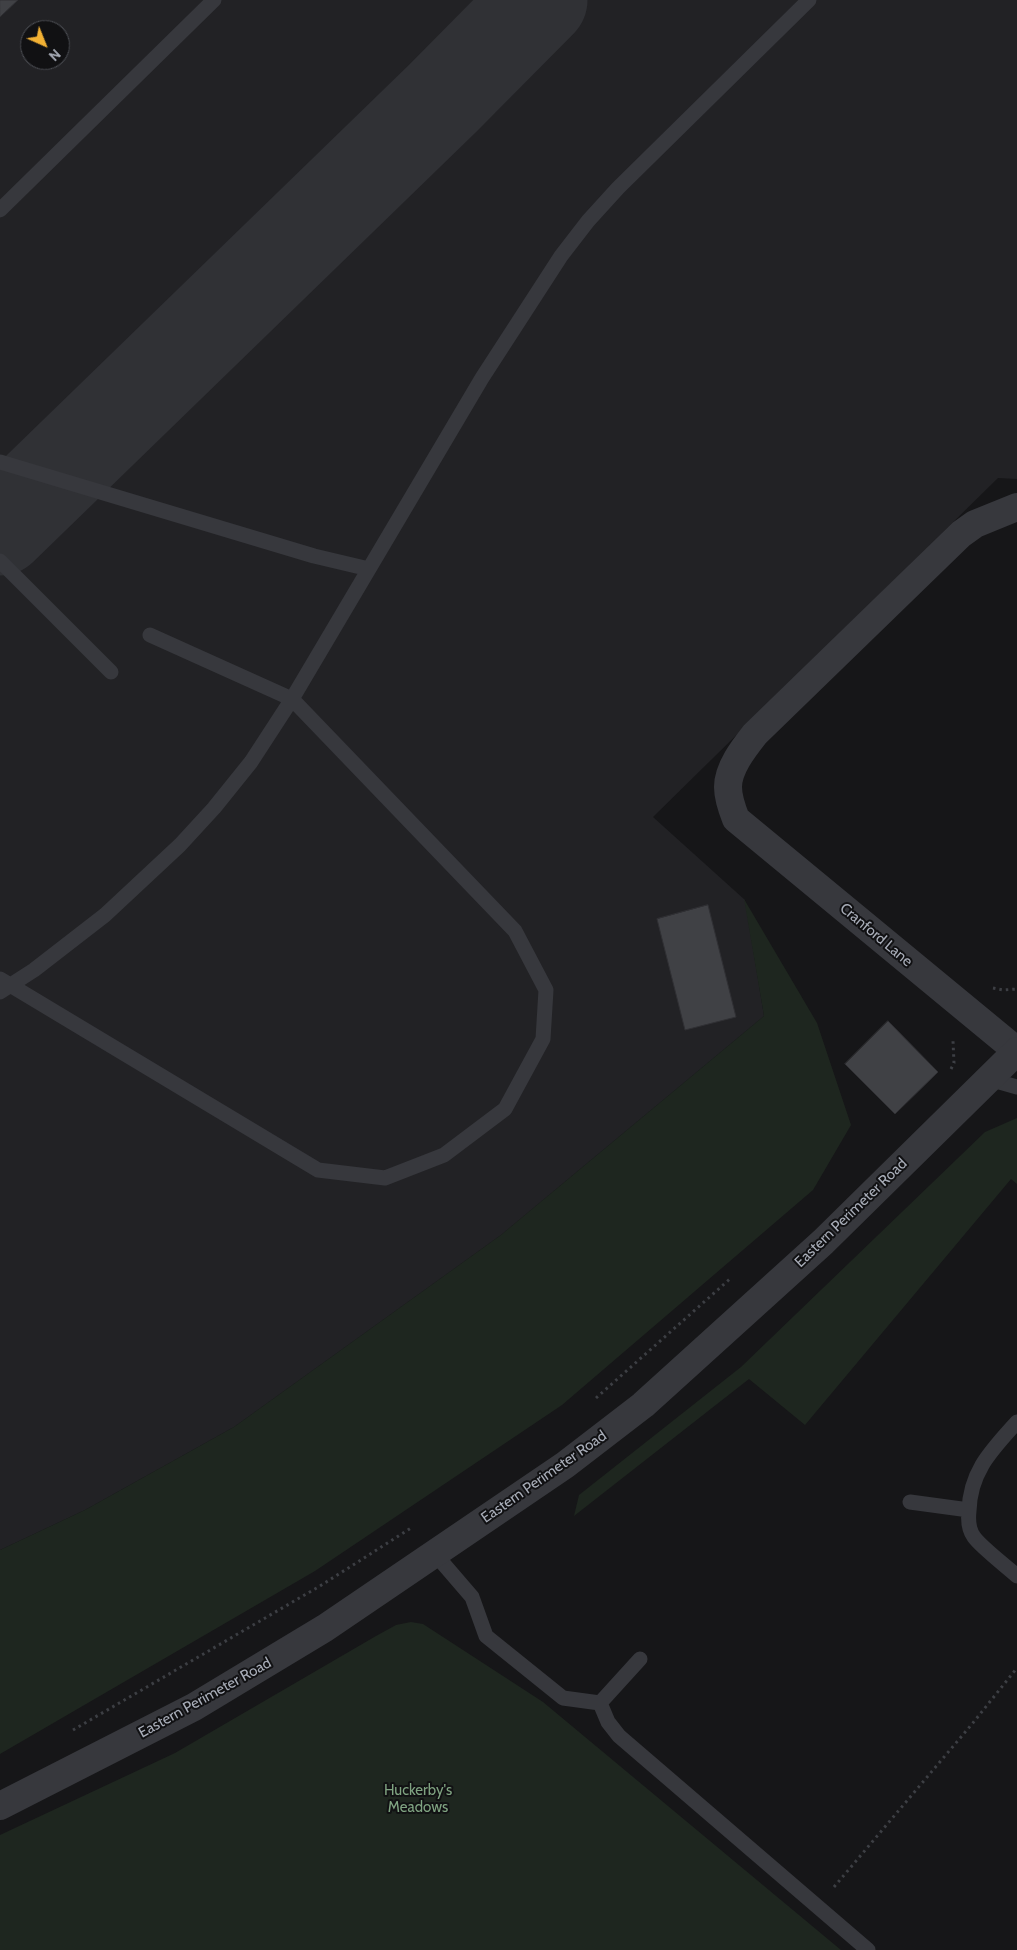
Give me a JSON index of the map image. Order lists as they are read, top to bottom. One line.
{"streets":{"street":["Cranford Lane","Eastern Perimeter Road"]},"crossings":[["Cranford Lane","Eastern Perimeter Road"]],"parks":["Huckerby's Meadows"],"north":"bottom right"}
